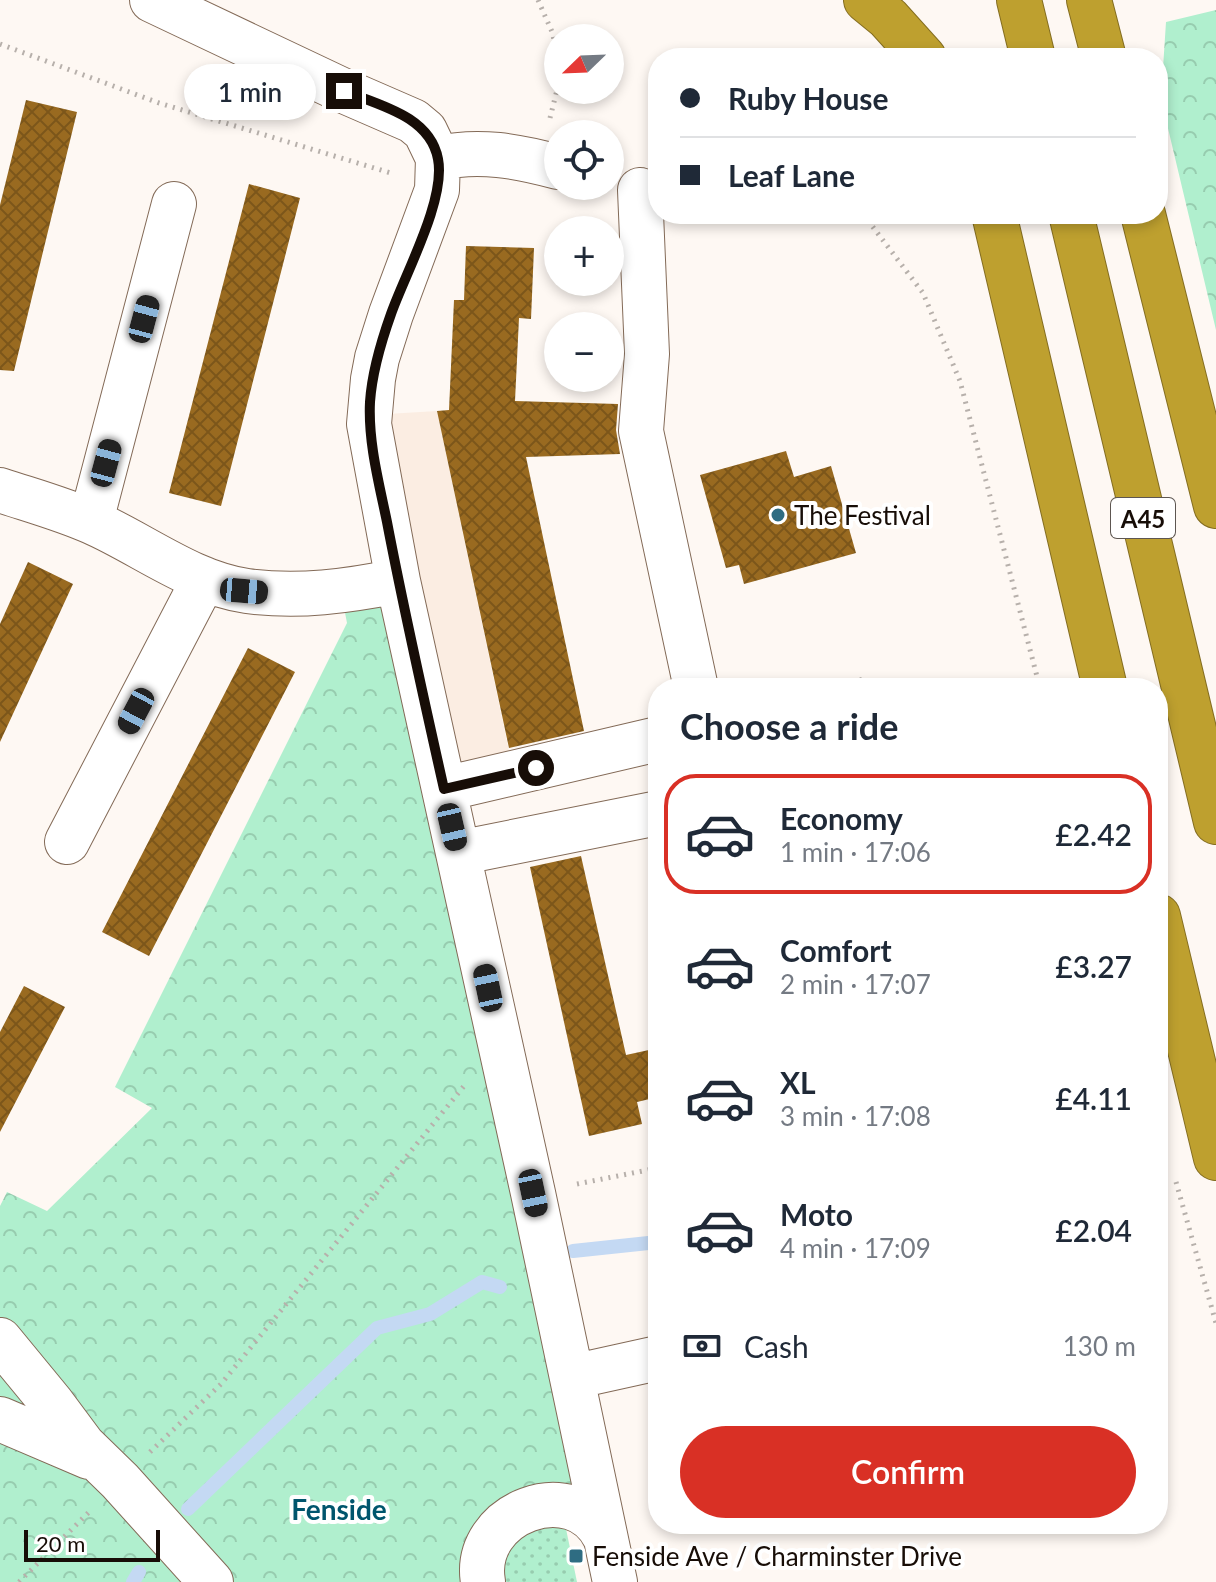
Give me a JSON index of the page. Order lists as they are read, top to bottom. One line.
{"streets":{"highway":["A45"]},"districts":["Fenside"],"places":{"other":["The Festival"],"transit":["Fenside Ave / Charminster Drive"]},"scale_bar":"20 m","north":"bottom left","page":{"map_buttons":["+","−"],"banner":["Ruby House","Leaf Lane"],"bubble":"1 min","heading":"Choose a ride","list":[{"name":"Economy","note":"1 min · 17:06","value":"£2.42"},{"name":"Comfort","note":"2 min · 17:07","value":"£3.27"},{"name":"XL","note":"3 min · 17:08","value":"£4.11"},{"name":"Moto","note":"4 min · 17:09","value":"£2.04"}],"pay":["Cash","130 m"],"buttons":"Confirm","scale":"20 m"}}
